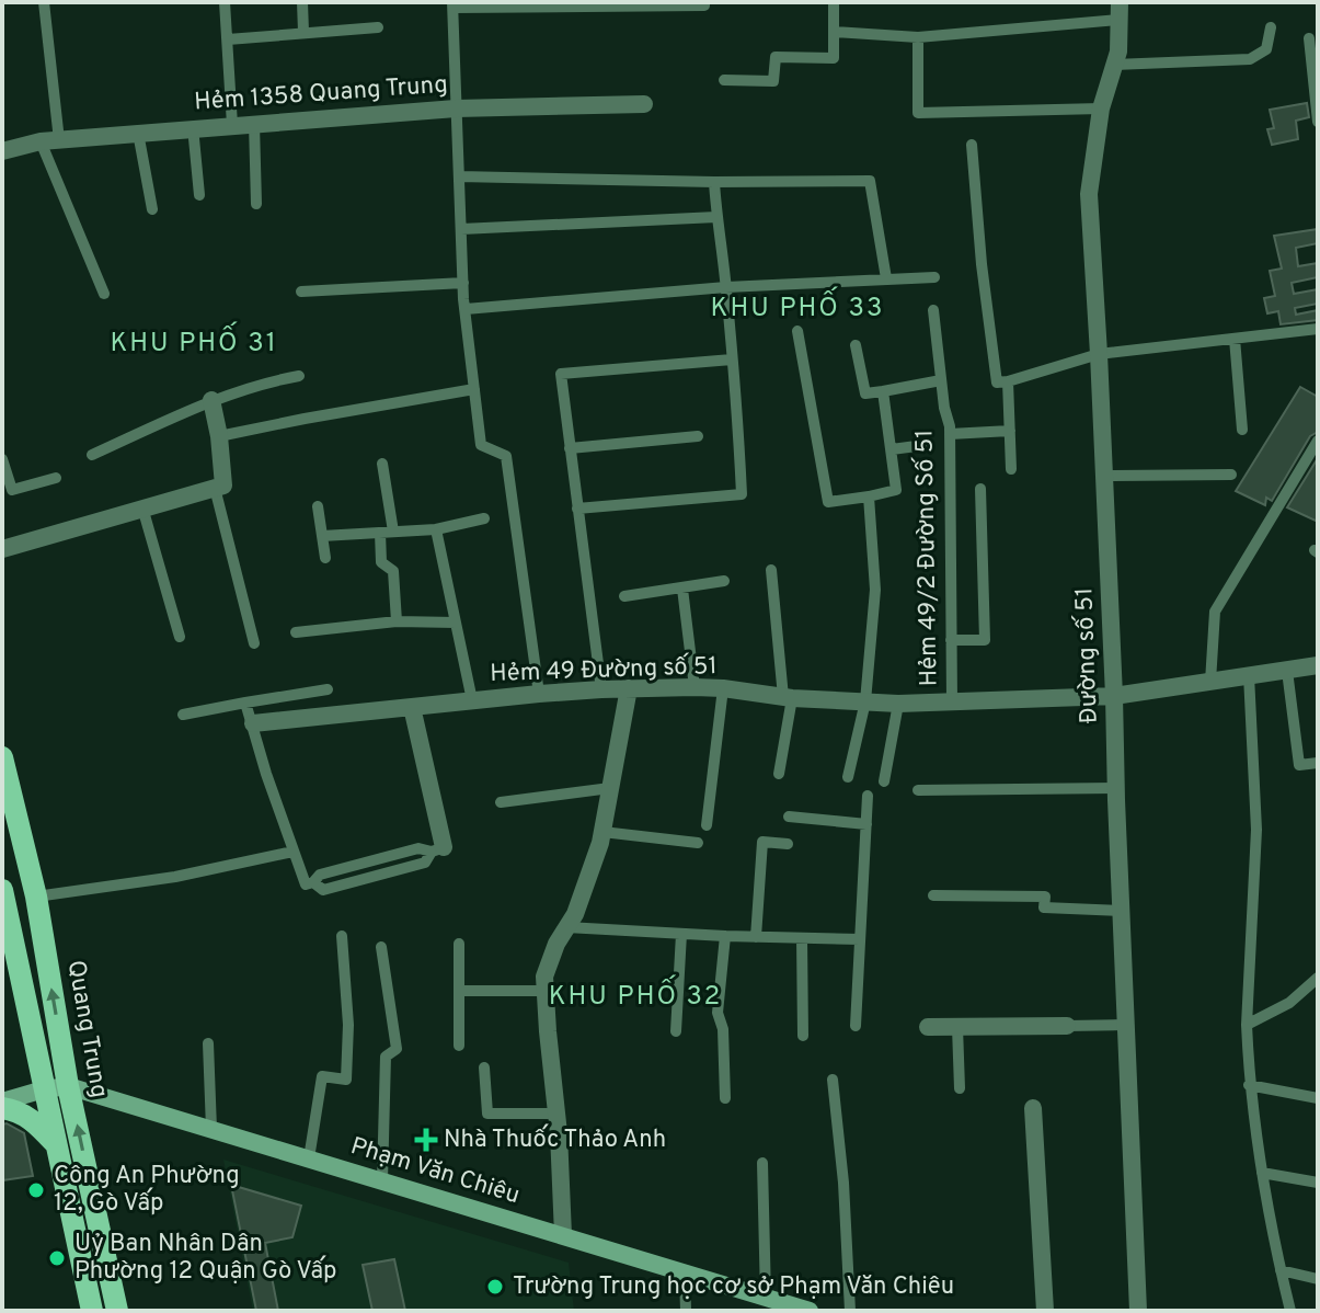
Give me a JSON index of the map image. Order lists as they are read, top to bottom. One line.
{"streets":{"main road":["Quang Trung","Phạm Văn Chiêu"],"street":["Hẻm 1358 Quang Trung","Đường số 51","Hẻm 49 Đường số 51"],"lane":["Hẻm 49/2 Đường Số 51"]},"crossings":[["Hẻm 49/2 Đường Số 51","Hẻm 49 Đường số 51"],["Đường số 51","Hẻm 49 Đường số 51"],["Quang Trung","Phạm Văn Chiêu"]],"districts":["KHU PHỐ 33","KHU PHỐ 31","KHU PHỐ 32"],"places":{"health":["Nhà Thuốc Thảo Anh"],"other":["Công An Phường 12, Gò Vấp","Uỷ Ban Nhân Dân Phường 12 Quận Gò Vấp","Trường Trung học cơ sở Phạm Văn Chiêu"]}}
